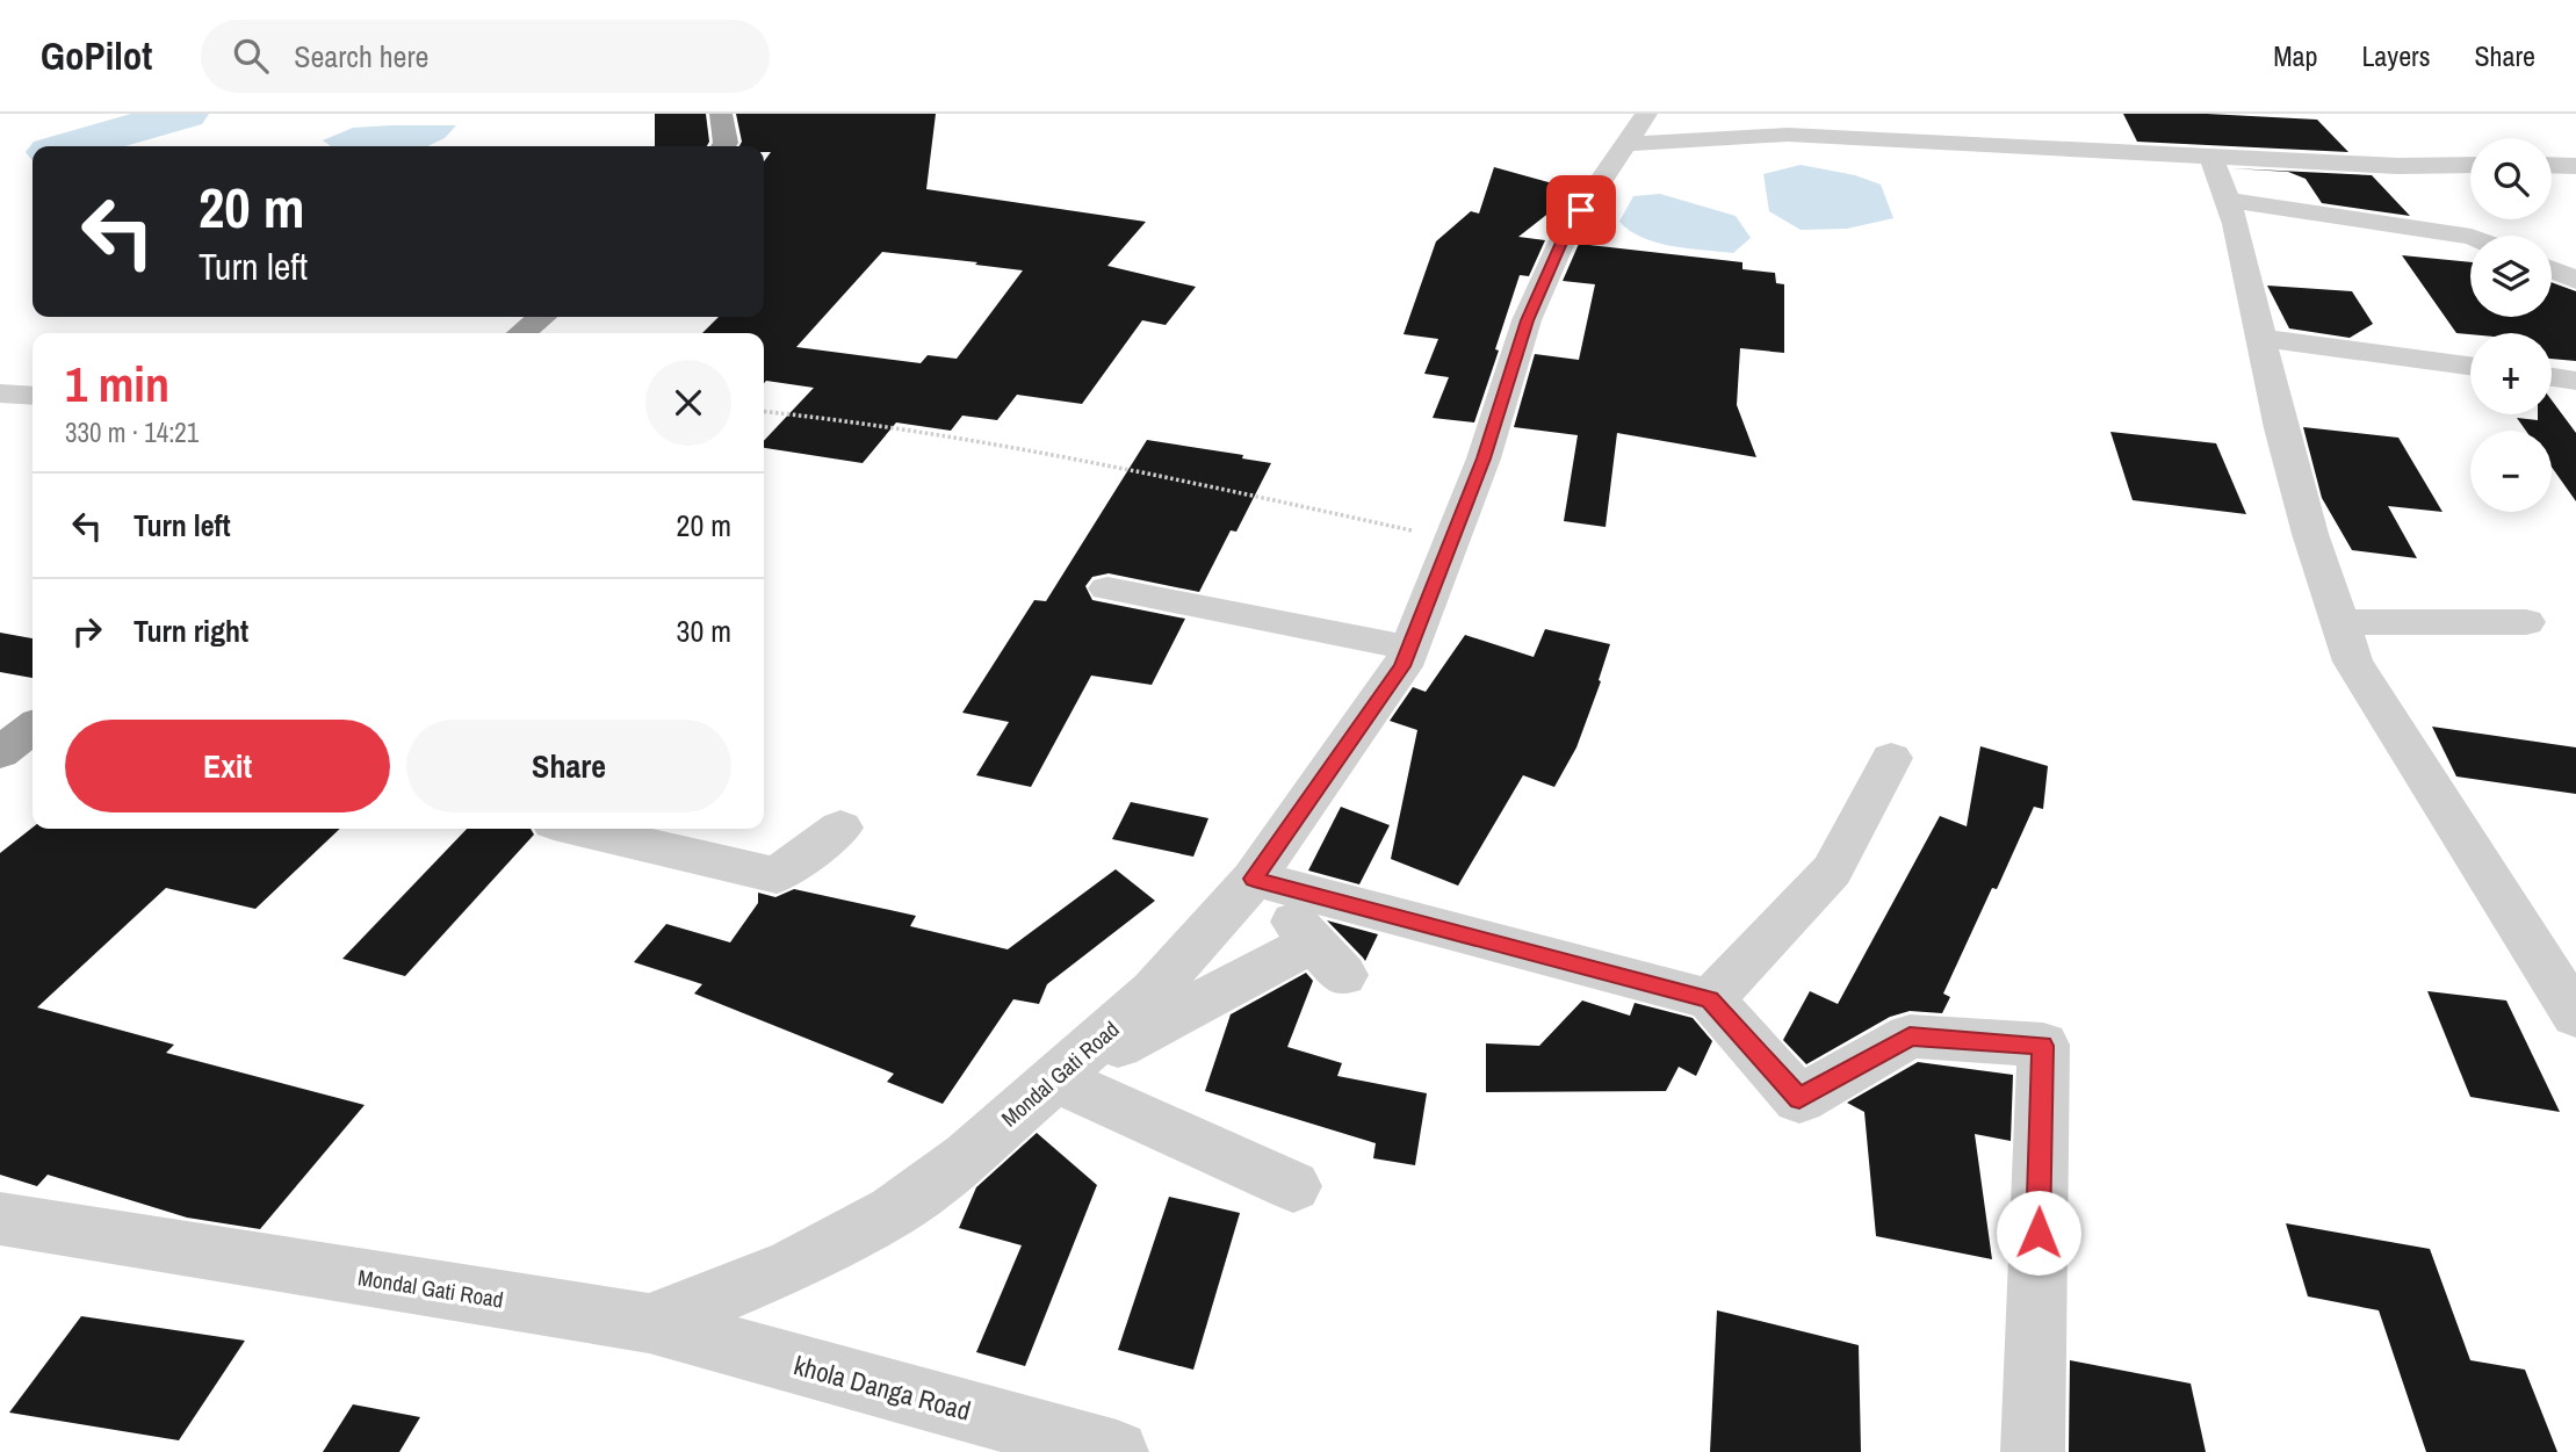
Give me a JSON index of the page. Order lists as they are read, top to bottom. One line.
{"streets":{"street":["Mondal Gati Road","khola Danga Road"]},"crossings":[["Mondal Gati Road","khola Danga Road"]],"page":{"header":"GoPilot","search":"Search here","nav":["Map","Layers","Share"],"map_buttons":["+","−"],"turn":["20 m","Turn left"],"heading":["1 min","330 m · 14:21"],"list":[{"name":"Turn left","value":"20 m"},{"name":"Turn right","value":"30 m"}],"buttons":["Exit","Share"]}}
